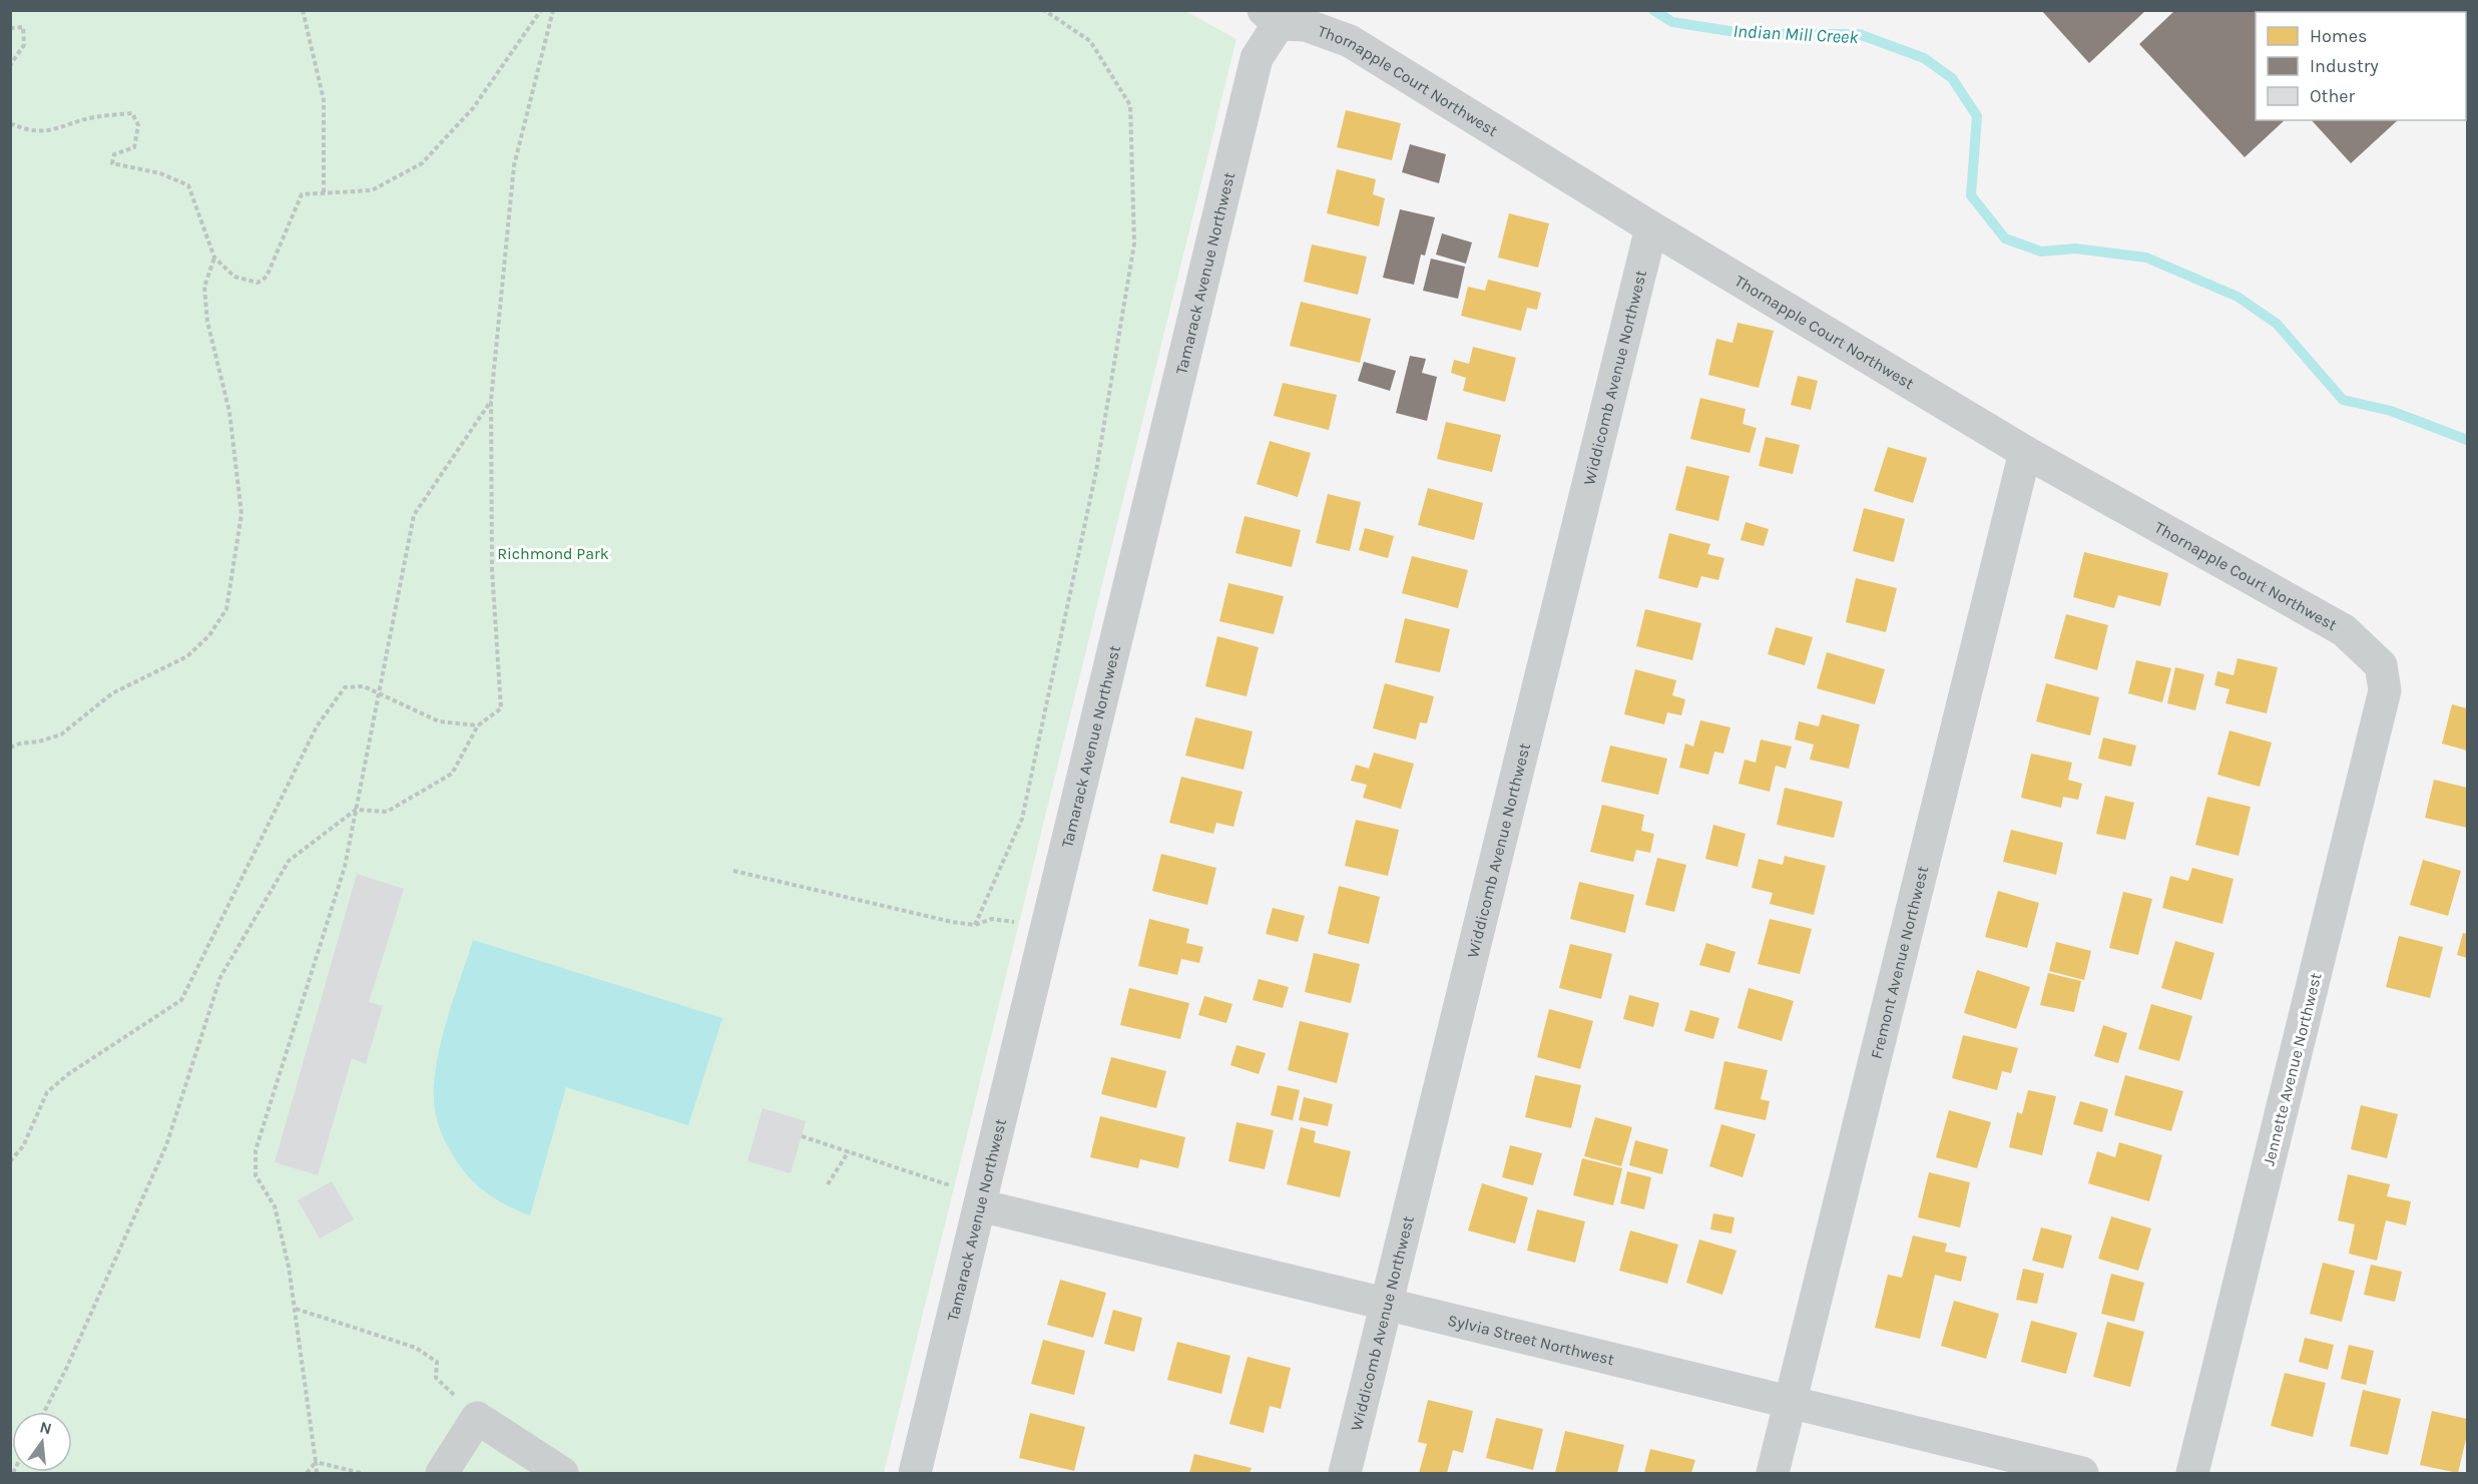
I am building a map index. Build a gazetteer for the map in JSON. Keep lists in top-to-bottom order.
{
  "streets": {
    "street": [
      "Thornapple Court Northwest",
      "Tamarack Avenue Northwest",
      "Widdicomb Avenue Northwest",
      "Fremont Avenue Northwest",
      "Jennette Avenue Northwest",
      "Sylvia Street Northwest"
    ]
  },
  "crossings": [
    ["Thornapple Court Northwest", "Tamarack Avenue Northwest"],
    ["Thornapple Court Northwest", "Widdicomb Avenue Northwest"],
    ["Thornapple Court Northwest", "Fremont Avenue Northwest"],
    ["Thornapple Court Northwest", "Jennette Avenue Northwest"],
    ["Tamarack Avenue Northwest", "Sylvia Street Northwest"],
    ["Widdicomb Avenue Northwest", "Sylvia Street Northwest"],
    ["Fremont Avenue Northwest", "Sylvia Street Northwest"]
  ],
  "water": ["Indian Mill Creek"],
  "parks": ["Richmond Park"],
  "legend": ["Homes", "Industry", "Other"],
  "north": "top"
}
